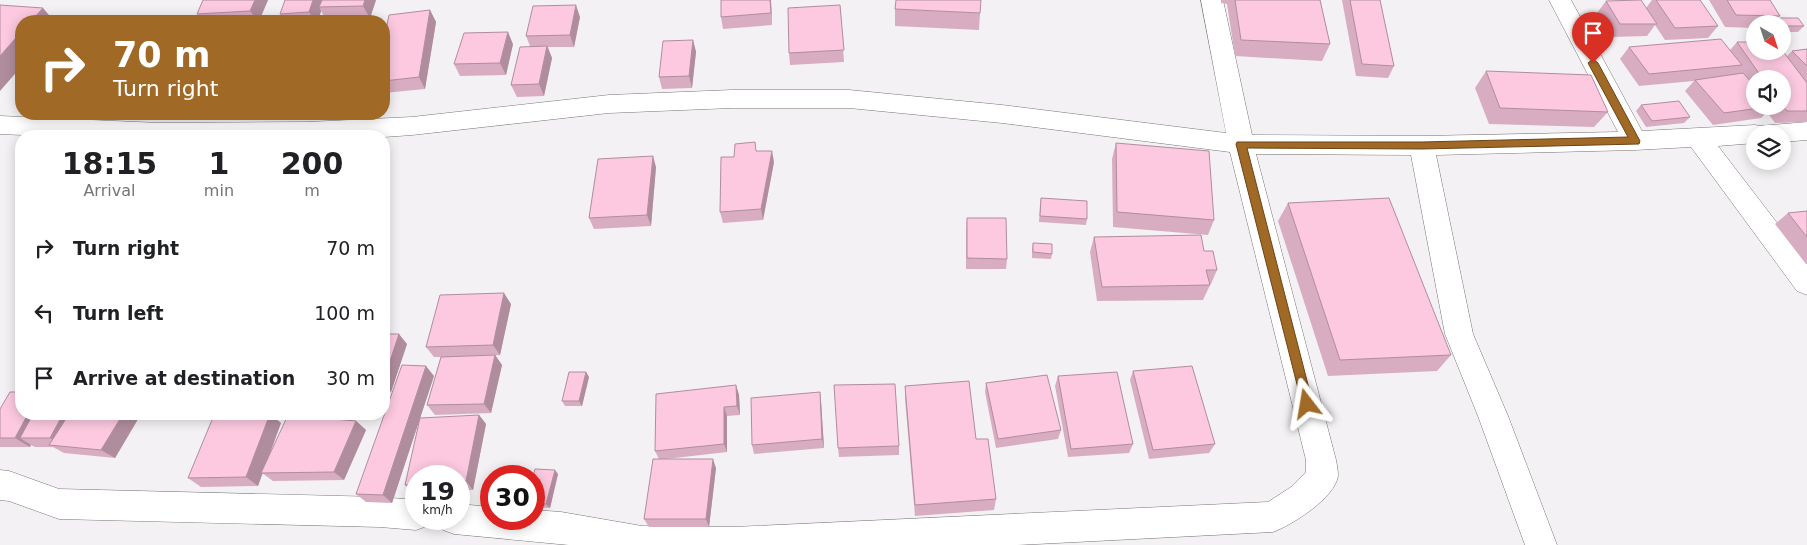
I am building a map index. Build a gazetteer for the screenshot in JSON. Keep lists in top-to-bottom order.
{
  "north": "bottom right",
  "page": {
    "turn": ["70 m", "Turn right"],
    "eta": [
      "18:15",
      "Arrival",
      "1",
      "min",
      "200",
      "m"
    ],
    "list": [
      {
        "name": "Turn right",
        "value": "70 m"
      },
      {
        "name": "Turn left",
        "value": "100 m"
      },
      {
        "name": "Arrive at destination",
        "value": "30 m"
      }
    ],
    "speed": "19 km/h",
    "limit": "30"
  }
}
